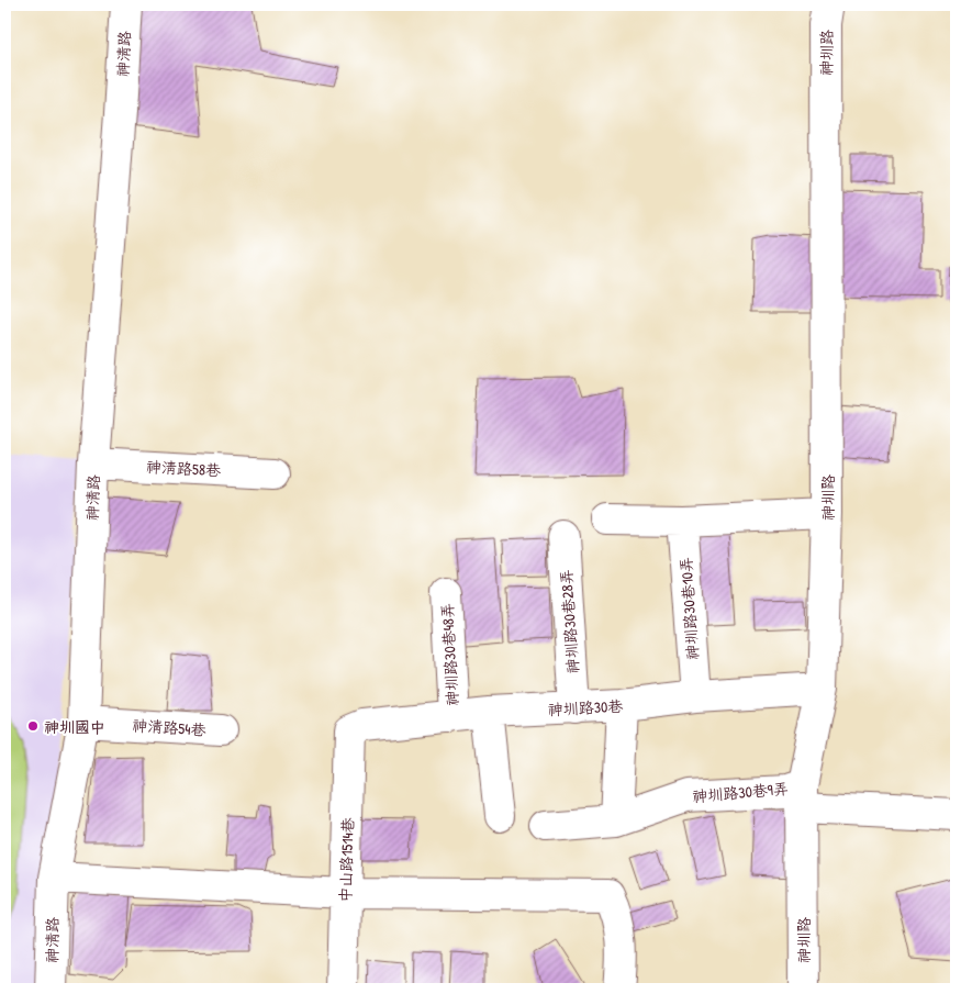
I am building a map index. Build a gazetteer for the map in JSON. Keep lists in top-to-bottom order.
{
  "streets": {
    "street": [
      "神圳路",
      "神清路",
      "神清路58巷",
      "神圳路30巷10弄",
      "神圳路30巷28弄",
      "神圳路30巷48弄",
      "神圳路30巷",
      "神清路54巷",
      "神圳路30巷9弄",
      "中山路1514巷"
    ]
  },
  "crossings": [
    ["神圳路", "神圳路30巷"],
    ["神圳路", "神圳路30巷9弄"],
    ["神清路", "神清路58巷"],
    ["神清路", "神清路54巷"],
    ["神圳路30巷10弄", "神圳路30巷"],
    ["神圳路30巷28弄", "神圳路30巷"],
    ["神圳路30巷48弄", "神圳路30巷"],
    ["神圳路30巷", "中山路1514巷"]
  ],
  "places": ["神圳國中"]
}
